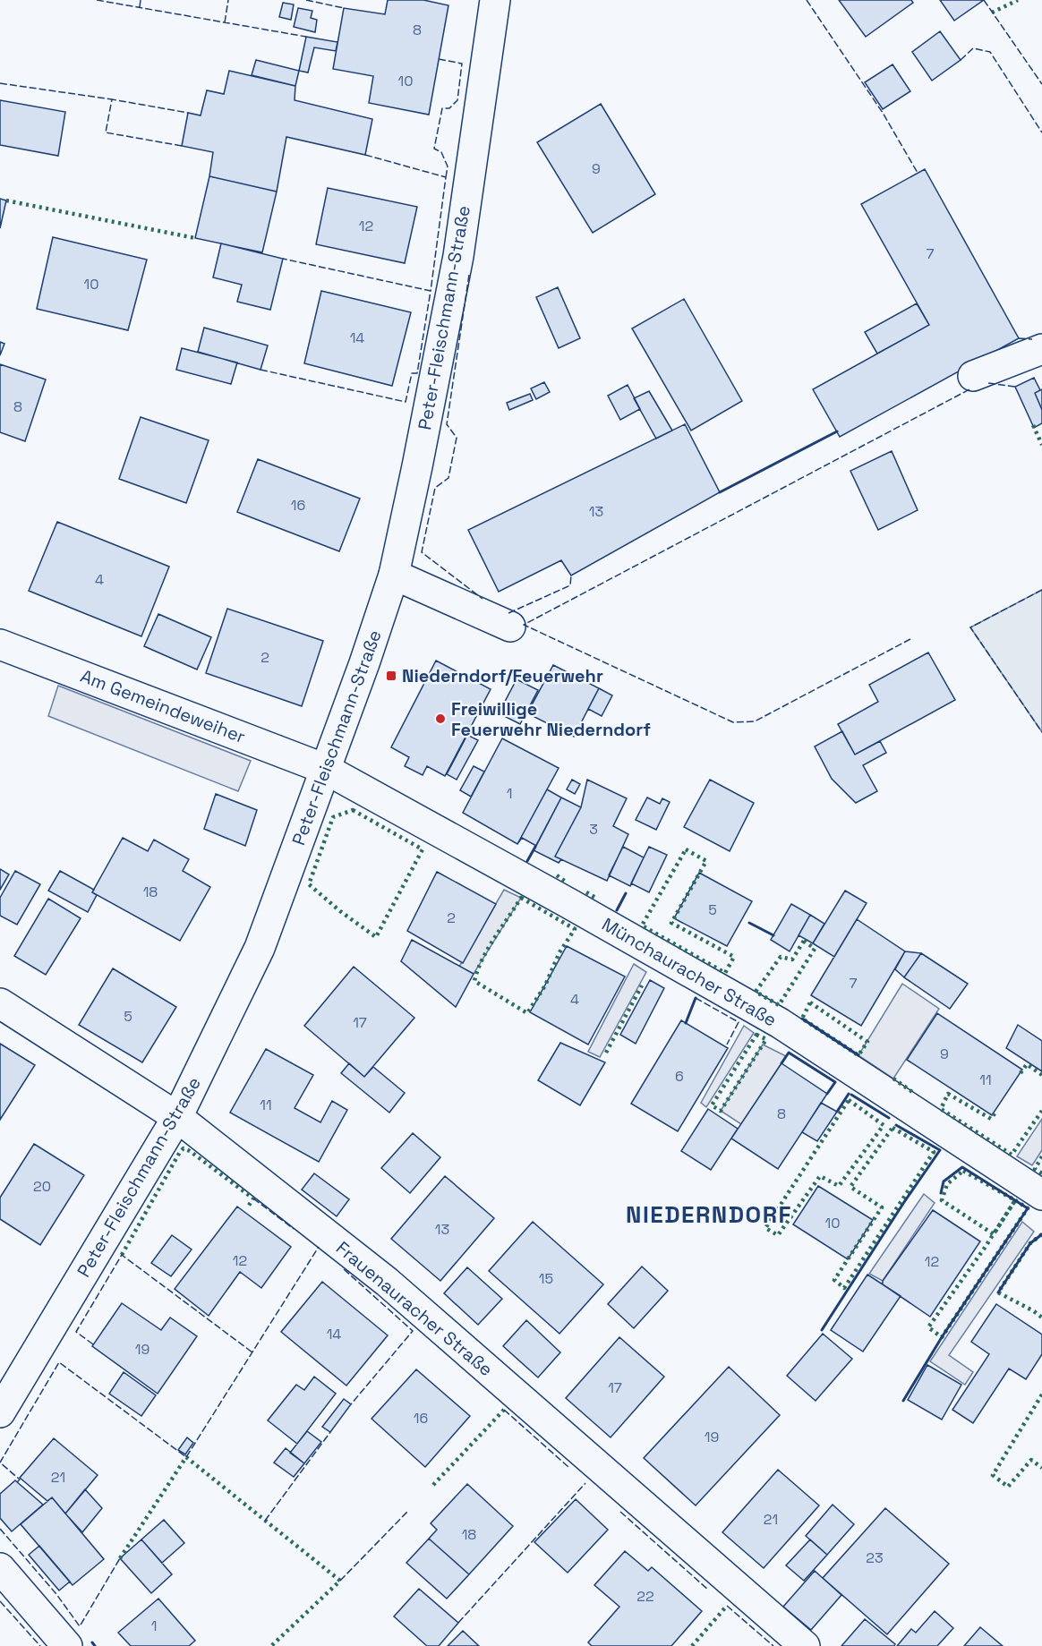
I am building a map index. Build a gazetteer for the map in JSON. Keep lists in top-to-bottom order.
{
  "streets": {
    "street": [
      "Peter-Fleischmann-Straße",
      "Am Gemeindeweiher",
      "Münchauracher Straße",
      "Frauenauracher Straße"
    ]
  },
  "crossings": [
    ["Peter-Fleischmann-Straße", "Am Gemeindeweiher"],
    ["Peter-Fleischmann-Straße", "Münchauracher Straße"],
    ["Peter-Fleischmann-Straße", "Frauenauracher Straße"],
    ["Am Gemeindeweiher", "Münchauracher Straße"]
  ],
  "districts": ["NIEDERNDORF"],
  "places": {
    "transit": ["Niederndorf/Feuerwehr"],
    "other": ["Freiwillige Feuerwehr Niederndorf"]
  },
  "house_numbers": [
    "8",
    "10",
    "9",
    "12",
    "7",
    "10",
    "14",
    "8",
    "16",
    "13",
    "4",
    "2",
    "1",
    "3",
    "18",
    "5",
    "2",
    "7",
    "4",
    "5",
    "17",
    "9",
    "6",
    "11",
    "11",
    "8",
    "20",
    "10",
    "13",
    "12",
    "12",
    "15",
    "14",
    "19",
    "17",
    "16",
    "19",
    "21",
    "21",
    "18",
    "23",
    "22",
    "1"
  ]
}
